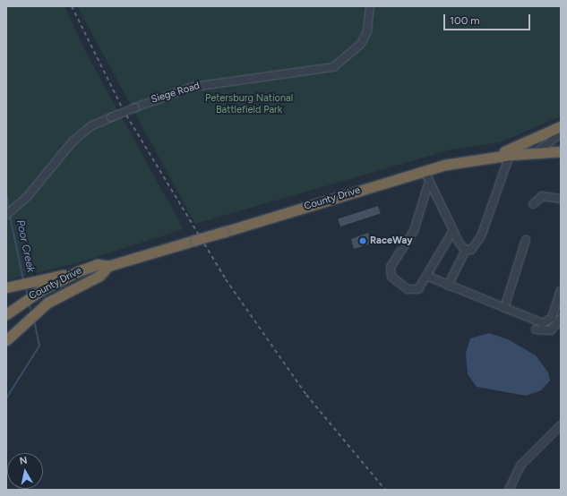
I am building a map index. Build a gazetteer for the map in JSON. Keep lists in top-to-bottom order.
{
  "streets": {
    "highway": ["County Drive"],
    "street": ["Siege Road"]
  },
  "water": ["Poor Creek"],
  "parks": ["Petersburg National Battlefield Park"],
  "places": ["RaceWay"],
  "scale_bar": "100 m",
  "north": "top"
}
